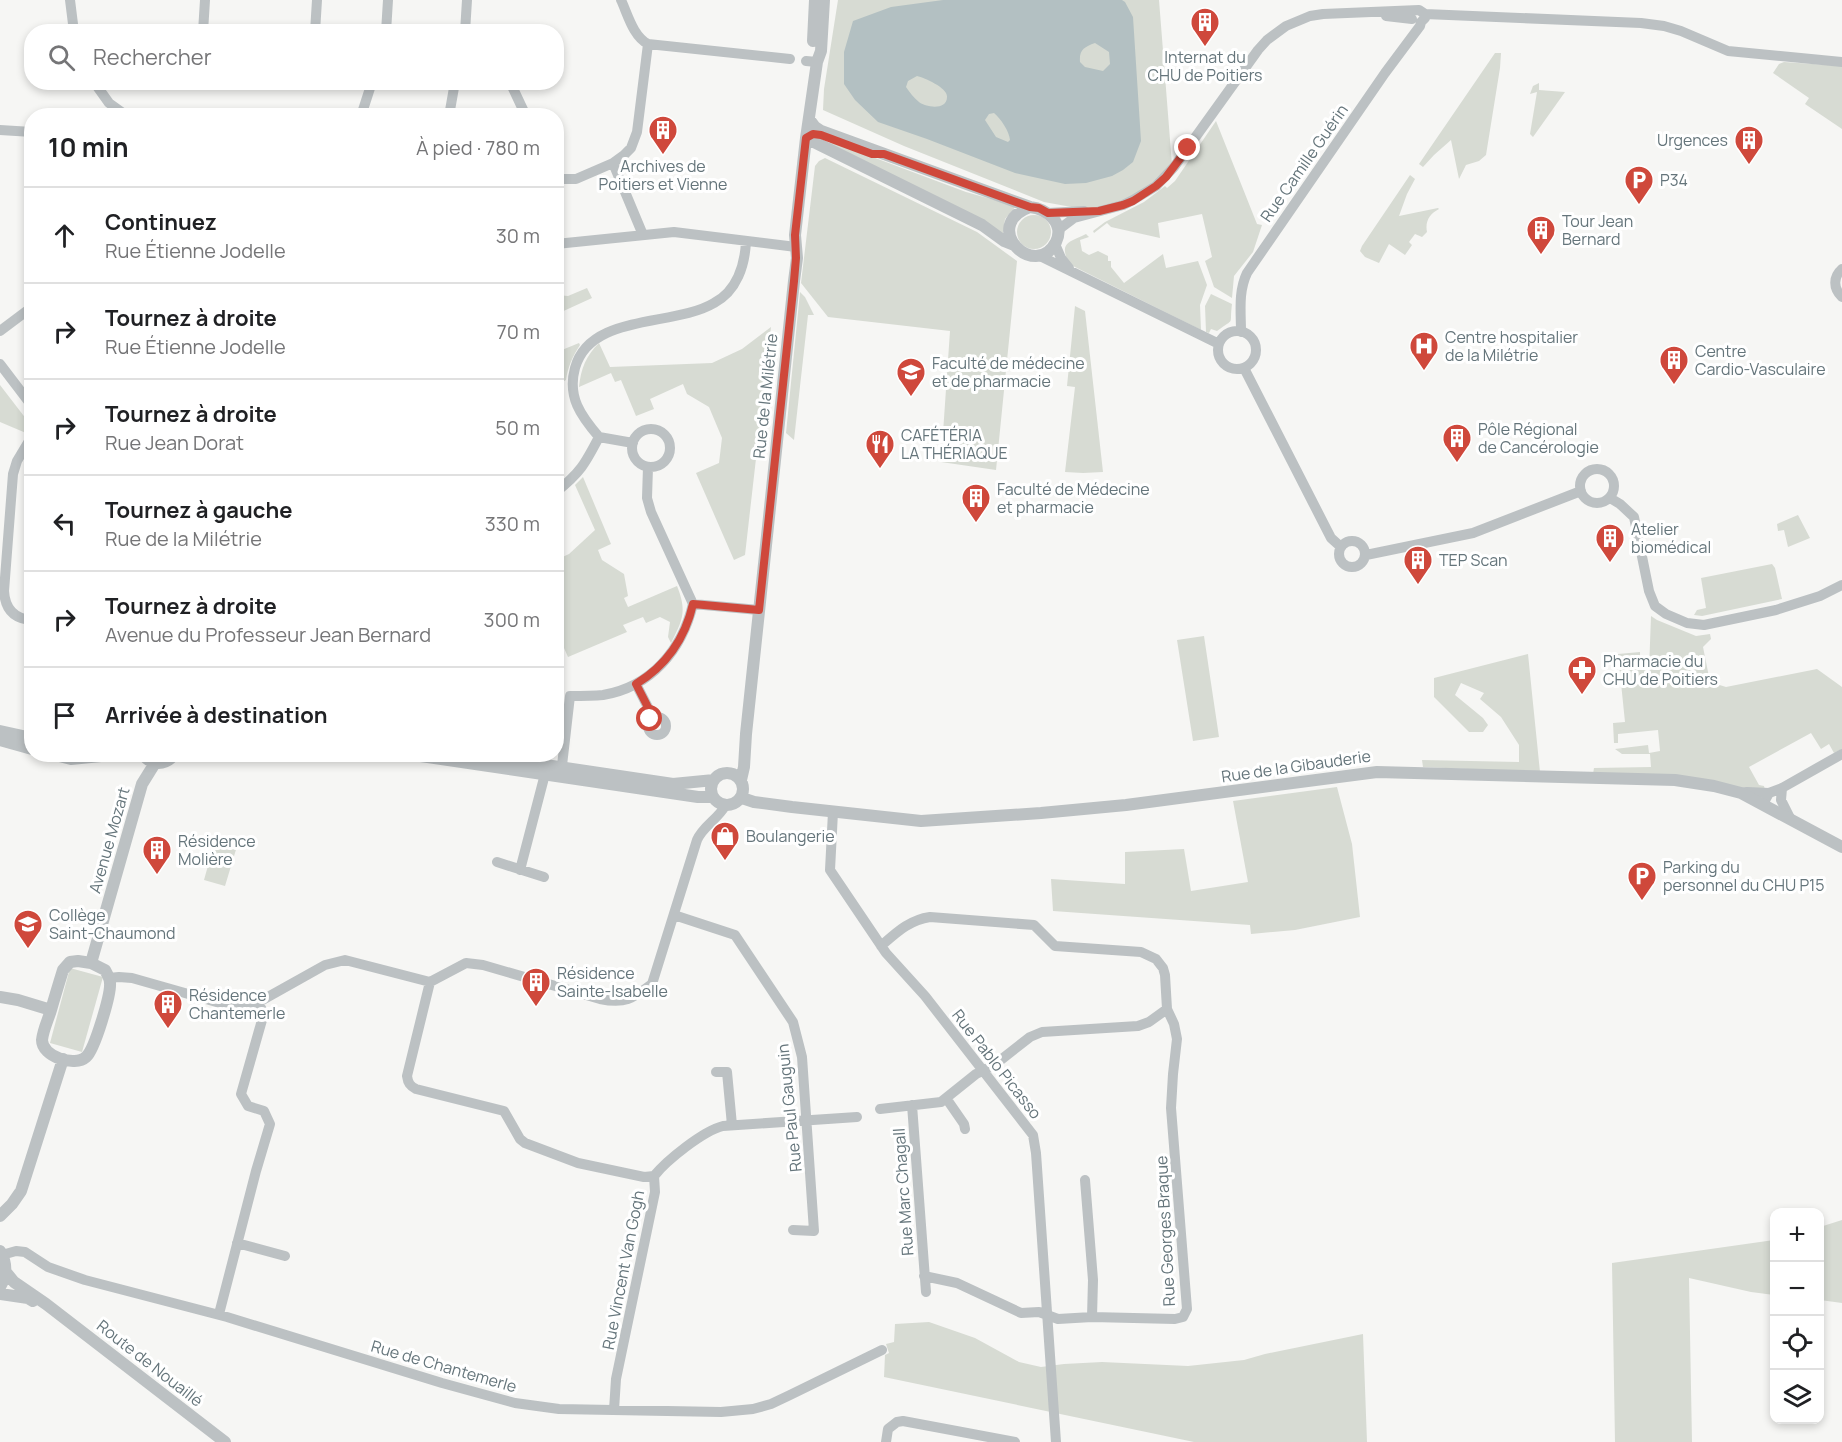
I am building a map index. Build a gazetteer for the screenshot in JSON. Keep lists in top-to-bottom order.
{
  "streets": {
    "street": [
      "Rue Camille Guérin",
      "Rue de la Milétrie",
      "Rue de la Gibauderie",
      "Avenue Mozart",
      "Rue Pablo Picasso",
      "Rue Paul Gauguin",
      "Rue Marc Chagall",
      "Rue Georges Braque",
      "Rue Vincent Van Gogh",
      "Route de Nouaillé",
      "Rue de Chantemerle"
    ]
  },
  "crossings": [
    ["Rue de la Milétrie", "Rue de la Gibauderie"],
    ["Rue de la Gibauderie", "Rue Pablo Picasso"],
    ["Rue Pablo Picasso", "Rue Marc Chagall"],
    ["Rue Pablo Picasso", "Rue Georges Braque"],
    ["Rue Paul Gauguin", "Rue Vincent Van Gogh"],
    ["Rue Marc Chagall", "Rue Georges Braque"],
    ["Rue Vincent Van Gogh", "Rue de Chantemerle"]
  ],
  "places": {
    "building": [
      "Internat du CHU de Poitiers",
      "Archives de Poitiers et Vienne",
      "Urgences",
      "Tour Jean Bernard",
      "Centre Cardio-Vasculaire",
      "Pôle Régional de Cancérologie",
      "Faculté de Médecine et pharmacie",
      "Atelier biomédical",
      "TEP Scan",
      "Résidence Molière",
      "Résidence Sainte-Isabelle",
      "Résidence Chantemerle"
    ],
    "parking": ["P34", "Parking du personnel du CHU P15"],
    "hospital": ["Centre hospitalier de la Milétrie"],
    "school or university": ["Faculté de médecine et de pharmacie", "Collège Saint-Chaumond"],
    "restaurant": ["CAFÉTÉRIA LA THÉRIAQUE"],
    "pharmacy": ["Pharmacie du CHU de Poitiers"],
    "shop": ["Boulangerie"]
  },
  "page": {
    "search": "Rechercher",
    "heading": ["10 min", "À pied · 780 m"],
    "list": [
      ["Continuez", "Rue Étienne Jodelle", "30 m"],
      ["Tournez à droite", "Rue Étienne Jodelle", "70 m"],
      ["Tournez à droite", "Rue Jean Dorat", "50 m"],
      ["Tournez à gauche", "Rue de la Milétrie", "330 m"],
      ["Tournez à droite", "Avenue du Professeur Jean Bernard", "300 m"],
      "Arrivée à destination"
    ],
    "map_buttons": ["+", "−"]
  }
}
